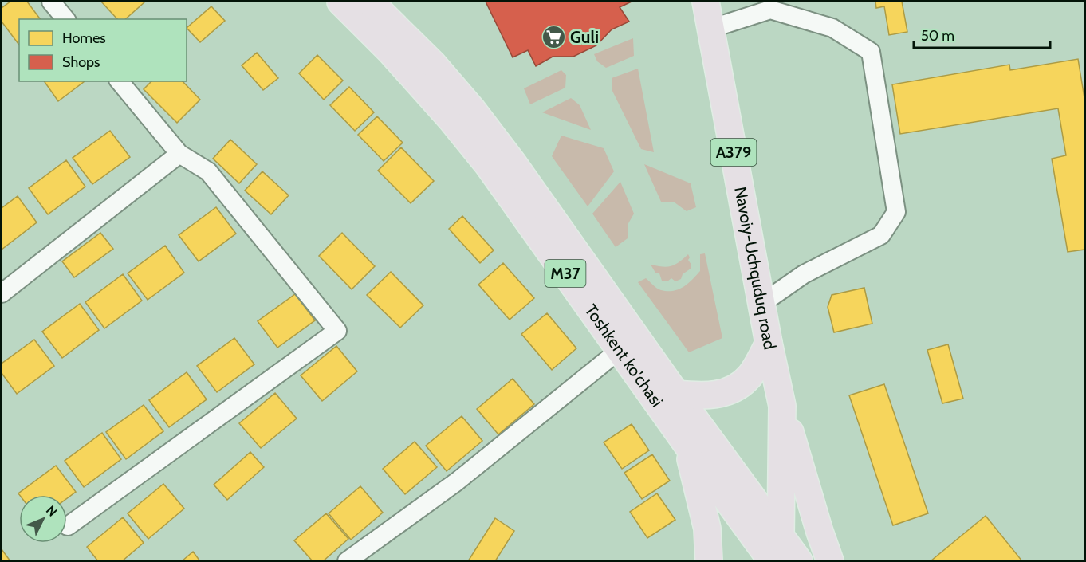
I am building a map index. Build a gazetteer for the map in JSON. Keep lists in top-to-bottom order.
{
  "streets": {
    "highway": [
      "A379",
      "Navoiy-Uchquduq road",
      "M37",
      "Toshkent ko'chasi"
    ]
  },
  "crossings": [
    ["Navoiy-Uchquduq road", "M37"],
    ["Navoiy-Uchquduq road", "Toshkent ko'chasi"],
    ["M37", "Toshkent ko'chasi"]
  ],
  "places": {
    "supermarket": ["Guli"]
  },
  "legend": ["Homes", "Shops"],
  "scale_bar": "50 m",
  "north": "top right"
}
